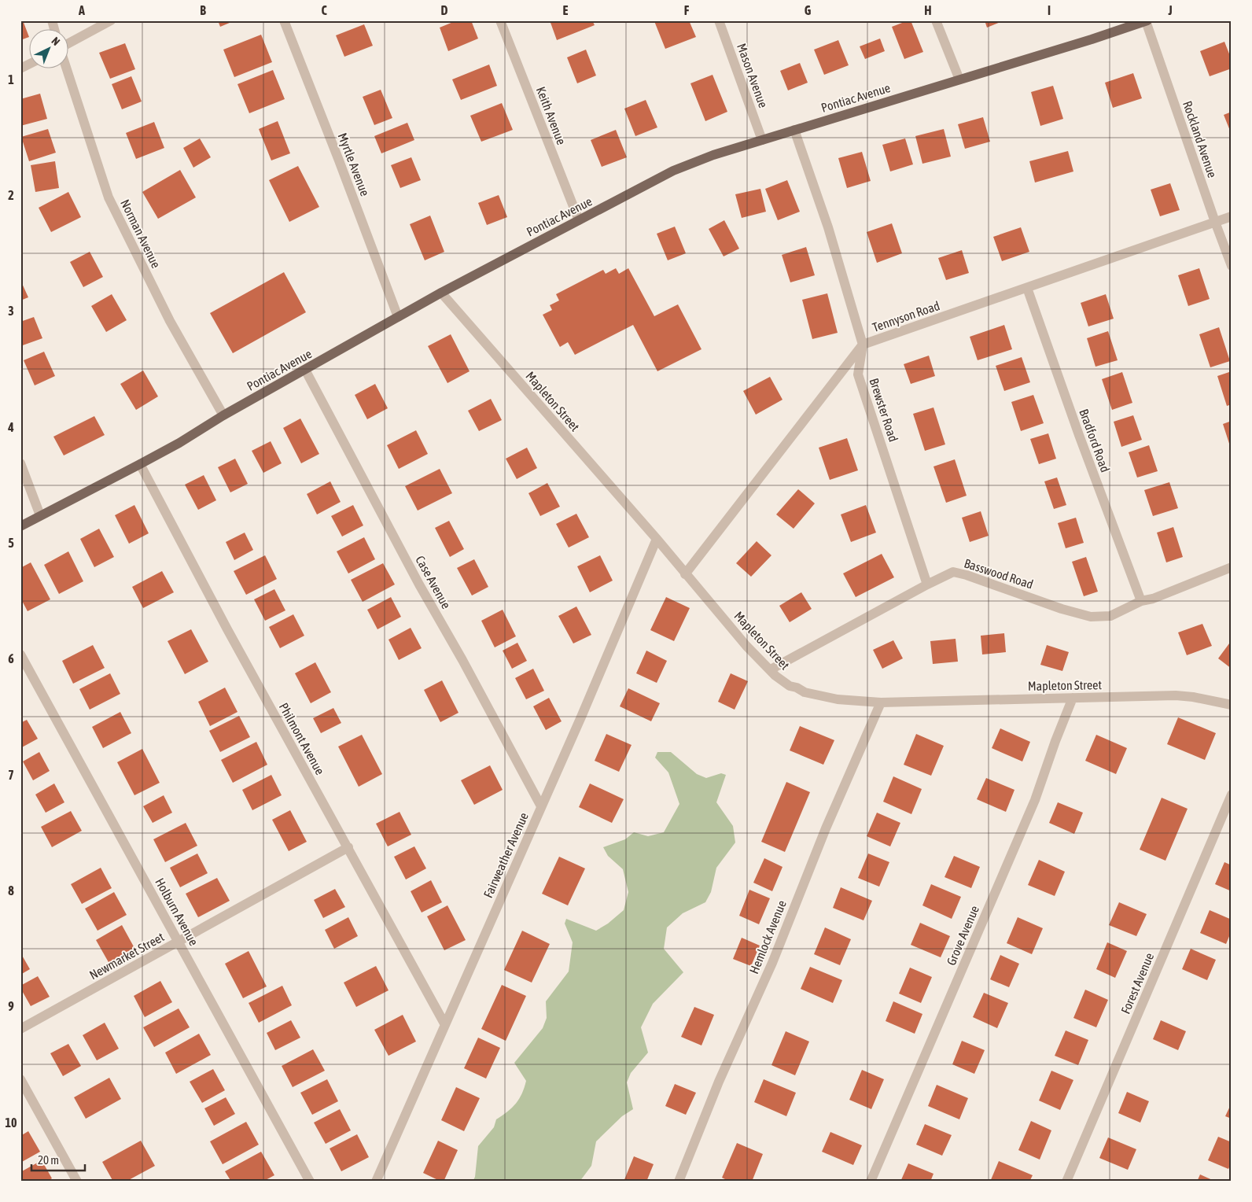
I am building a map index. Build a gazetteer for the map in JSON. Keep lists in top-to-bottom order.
{
  "streets": {
    "main road": ["Pontiac Avenue"],
    "street": [
      "Mason Avenue",
      "Keith Avenue",
      "Rockland Avenue",
      "Myrtle Avenue",
      "Norman Avenue",
      "Tennyson Road",
      "Mapleton Street",
      "Brewster Road",
      "Bradford Road",
      "Basswood Road",
      "Case Avenue",
      "Philmont Avenue",
      "Fairweather Avenue",
      "Holburn Avenue",
      "Grove Avenue",
      "Hemlock Avenue",
      "Newmarket Street",
      "Forest Avenue"
    ]
  },
  "crossings": [
    ["Mason Avenue", "Pontiac Avenue"],
    ["Pontiac Avenue", "Keith Avenue"],
    ["Pontiac Avenue", "Rockland Avenue"],
    ["Pontiac Avenue", "Myrtle Avenue"],
    ["Pontiac Avenue", "Norman Avenue"],
    ["Pontiac Avenue", "Mapleton Street"],
    ["Pontiac Avenue", "Brewster Road"],
    ["Pontiac Avenue", "Case Avenue"],
    ["Pontiac Avenue", "Philmont Avenue"],
    ["Rockland Avenue", "Tennyson Road"],
    ["Tennyson Road", "Mapleton Street"],
    ["Tennyson Road", "Brewster Road"],
    ["Tennyson Road", "Bradford Road"],
    ["Mapleton Street", "Basswood Road"],
    ["Mapleton Street", "Fairweather Avenue"],
    ["Mapleton Street", "Grove Avenue"],
    ["Mapleton Street", "Hemlock Avenue"],
    ["Brewster Road", "Basswood Road"],
    ["Bradford Road", "Basswood Road"],
    ["Case Avenue", "Fairweather Avenue"],
    ["Philmont Avenue", "Fairweather Avenue"],
    ["Philmont Avenue", "Newmarket Street"],
    ["Holburn Avenue", "Newmarket Street"]
  ],
  "scale_bar": "20 m",
  "north": "top right",
  "grid": {
    "columns": [
      "A",
      "B",
      "C",
      "D",
      "E",
      "F",
      "G",
      "H",
      "I",
      "J"
    ],
    "rows": [
      "1",
      "2",
      "3",
      "4",
      "5",
      "6",
      "7",
      "8",
      "9",
      "10"
    ]
  }
}
